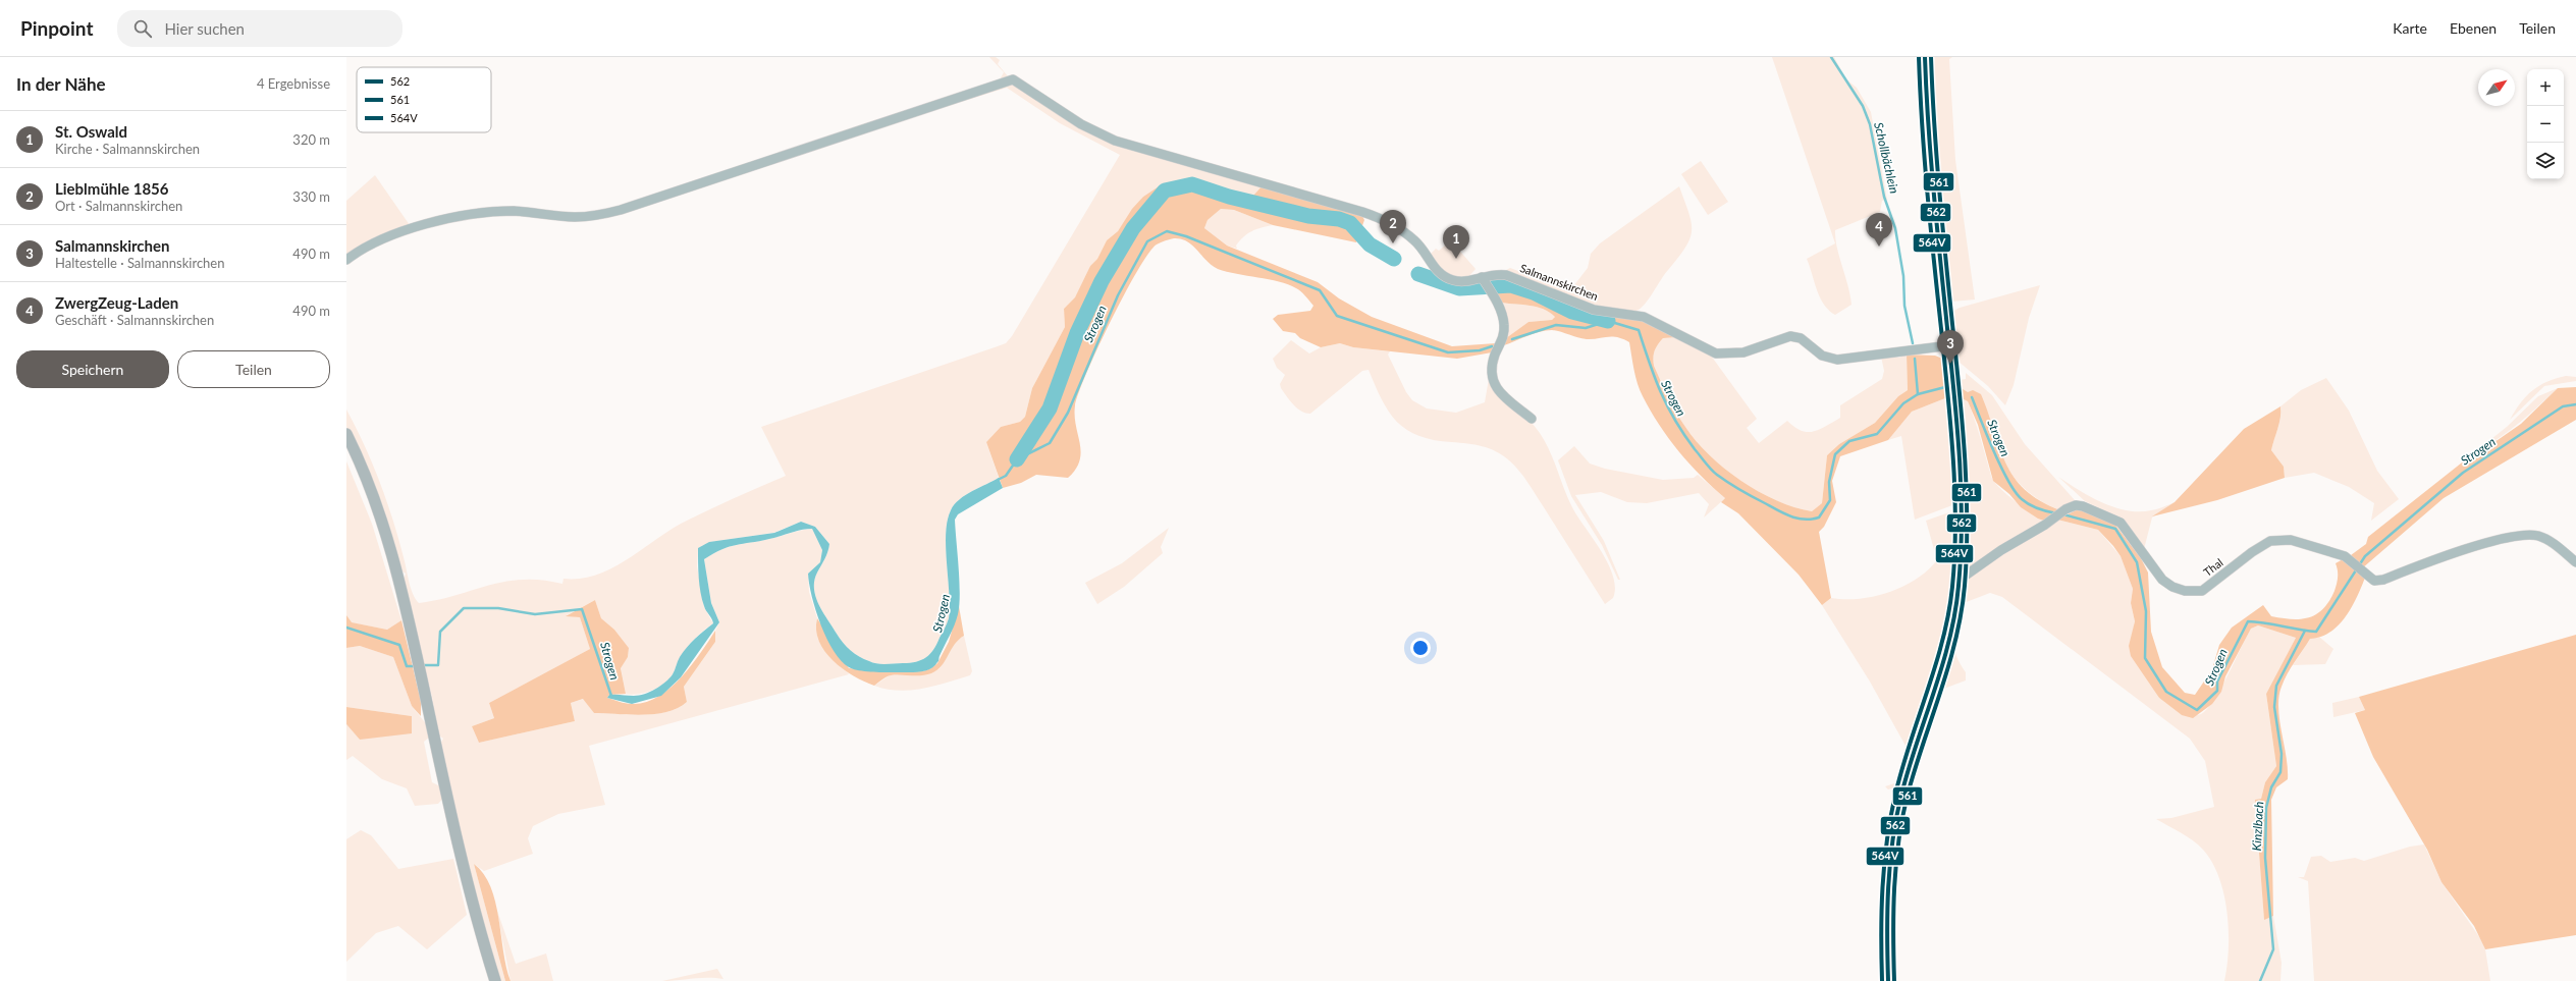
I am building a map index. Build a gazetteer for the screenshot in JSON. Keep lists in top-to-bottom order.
{
  "streets": {
    "street": ["Salmannskirchen", "Thal"]
  },
  "water": ["Schollbächlein", "Strogen", "Kinzlbach"],
  "lines": ["transit line 562", "transit line 561", "transit line 564V"],
  "legend": ["562", "561", "564V"],
  "north": "top right",
  "page": {
    "header": "Pinpoint",
    "search": "Hier suchen",
    "nav": ["Karte", "Ebenen", "Teilen"],
    "heading": ["In der Nähe", "4 Ergebnisse"],
    "map_buttons": ["+", "−"],
    "list": [
      {
        "mark": "1",
        "name": "St. Oswald",
        "note": "Kirche · Salmannskirchen",
        "value": "320 m"
      },
      {
        "mark": "2",
        "name": "Lieblmühle 1856",
        "note": "Ort · Salmannskirchen",
        "value": "330 m"
      },
      {
        "mark": "3",
        "name": "Salmannskirchen",
        "note": "Haltestelle · Salmannskirchen",
        "value": "490 m"
      },
      {
        "mark": "4",
        "name": "ZwergZeug-Laden",
        "note": "Geschäft · Salmannskirchen",
        "value": "490 m"
      }
    ],
    "pins": [
      "2",
      "4",
      "1",
      "3"
    ],
    "buttons": ["Speichern", "Teilen"]
  }
}
